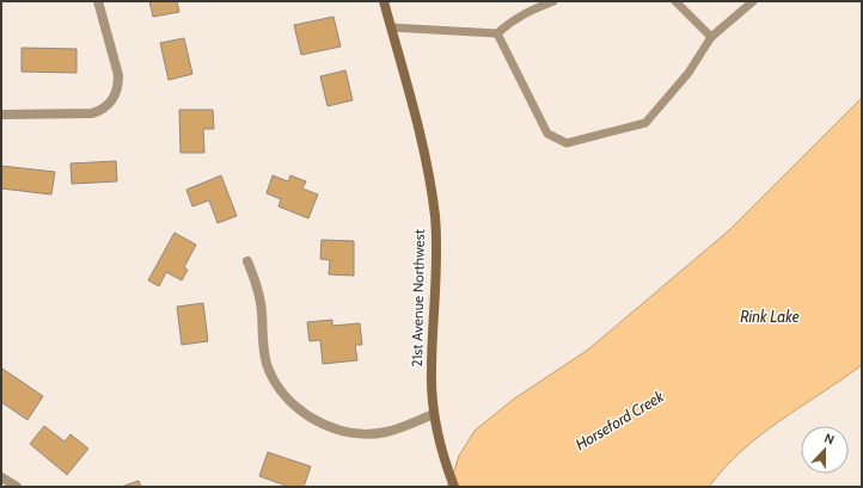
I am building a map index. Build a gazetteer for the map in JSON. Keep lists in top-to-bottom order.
{
  "streets": {
    "street": ["21st Avenue Northwest"]
  },
  "water": ["Rink Lake", "Horseford Creek"],
  "north": "top"
}
